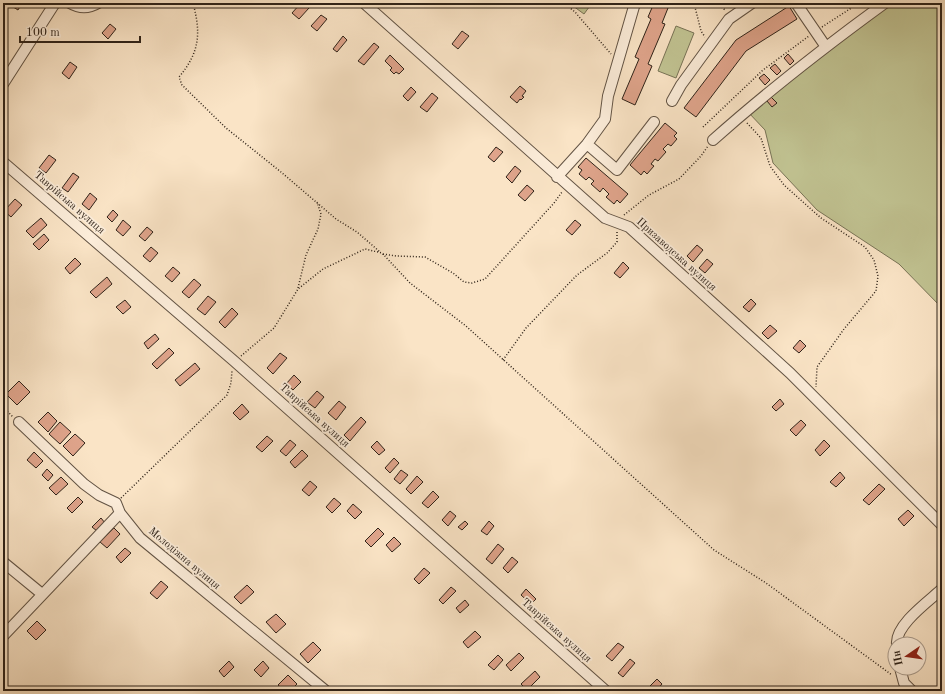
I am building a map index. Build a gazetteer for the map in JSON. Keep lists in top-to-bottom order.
{
  "streets": {
    "street": ["Таврійська вулиця", "Призаводська вулиця", "Молодіжна вулиця"]
  },
  "scale_bar": "100 m",
  "north": "left"
}
